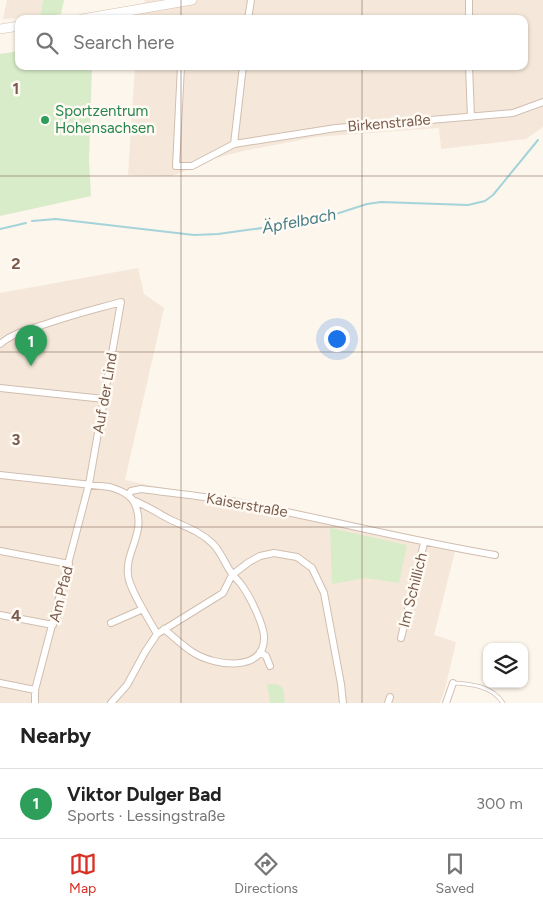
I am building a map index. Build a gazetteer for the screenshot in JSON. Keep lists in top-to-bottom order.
{
  "streets": {
    "street": [
      "Birkenstraße",
      "Auf der Lind",
      "Kaiserstraße",
      "Im Schillich",
      "Am Pfad"
    ]
  },
  "crossings": [
    ["Auf der Lind", "Am Pfad"],
    ["Kaiserstraße", "Im Schillich"]
  ],
  "water": ["Äpfelbach"],
  "places": ["Sportzentrum Hohensachsen"],
  "page": {
    "search": "Search here",
    "pins": "1",
    "heading": "Nearby",
    "list": [
      {
        "mark": "1",
        "name": "Viktor Dulger Bad",
        "note": "Sports · Lessingstraße",
        "value": "300 m"
      }
    ],
    "nav": ["Map", "Directions", "Saved"]
  },
  "grid": {
    "rows": [
      "1",
      "2",
      "3",
      "4"
    ]
  }
}
